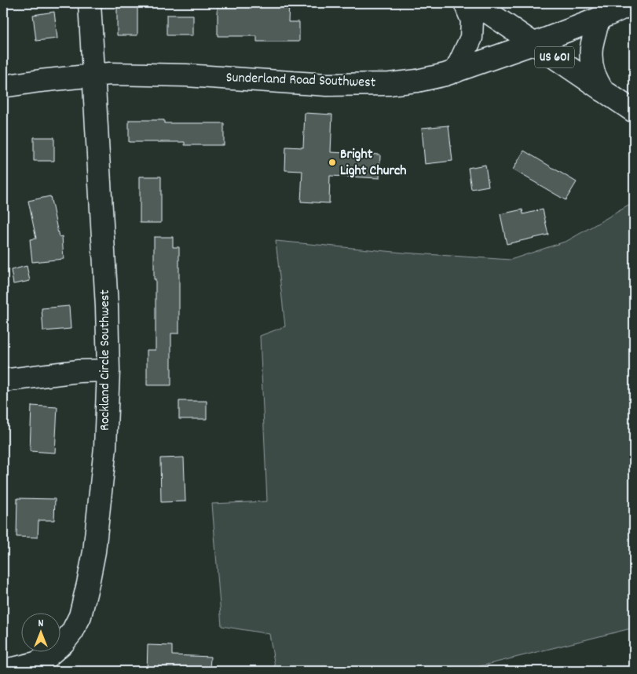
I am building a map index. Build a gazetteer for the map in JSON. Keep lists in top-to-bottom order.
{
  "streets": {
    "main road": ["US 601", "Sunderland Road Southwest", "Rockland Circle Southwest"]
  },
  "crossings": [
    ["US 601", "Sunderland Road Southwest"],
    ["Sunderland Road Southwest", "Rockland Circle Southwest"]
  ],
  "places": ["Bright Light Church"],
  "north": "top"
}
